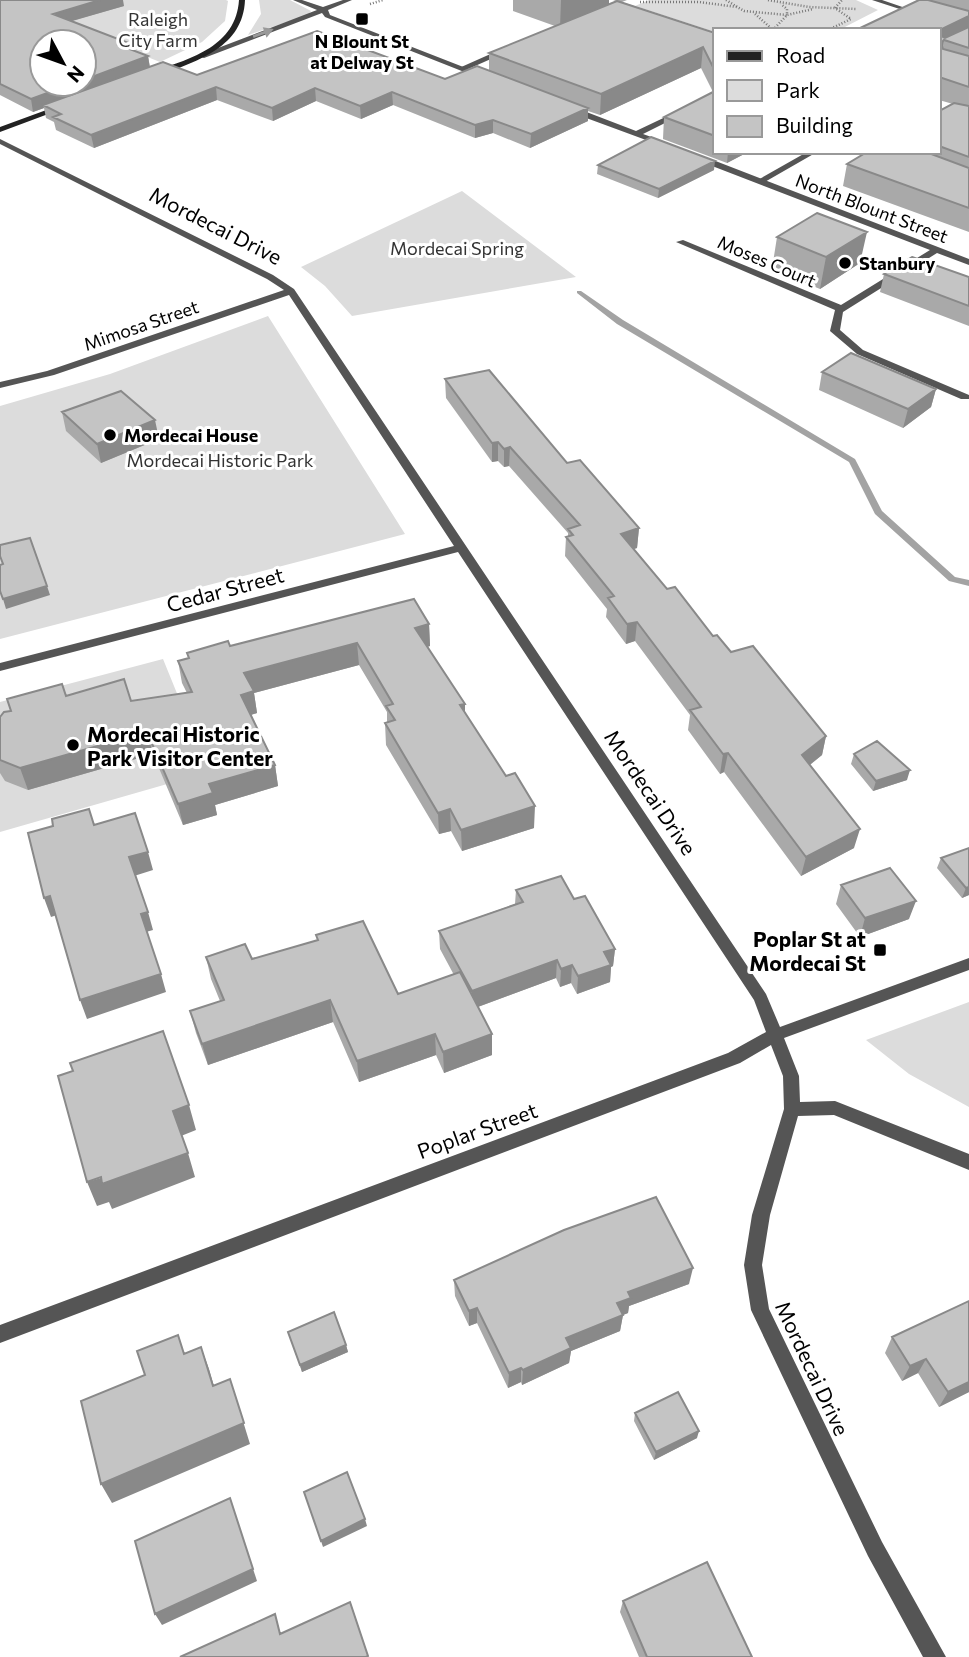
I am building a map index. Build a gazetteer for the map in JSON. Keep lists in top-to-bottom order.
{
  "streets": {
    "street": [
      "North Blount Street",
      "Mordecai Drive",
      "Moses Court",
      "Mimosa Street",
      "Cedar Street",
      "Poplar Street"
    ]
  },
  "crossings": [
    ["Mordecai Drive", "Mimosa Street"],
    ["Mordecai Drive", "Cedar Street"],
    ["Mordecai Drive", "Poplar Street"]
  ],
  "parks": ["Raleigh City Farm", "Mordecai Spring", "Mordecai Historic Park"],
  "places": {
    "transit": ["N Blount St at Delway St", "Poplar St at Mordecai St"],
    "other": ["Stanbury", "Mordecai House", "Mordecai Historic Park Visitor Center"]
  },
  "legend": ["Road", "Park", "Building"],
  "north": "bottom right"
}
